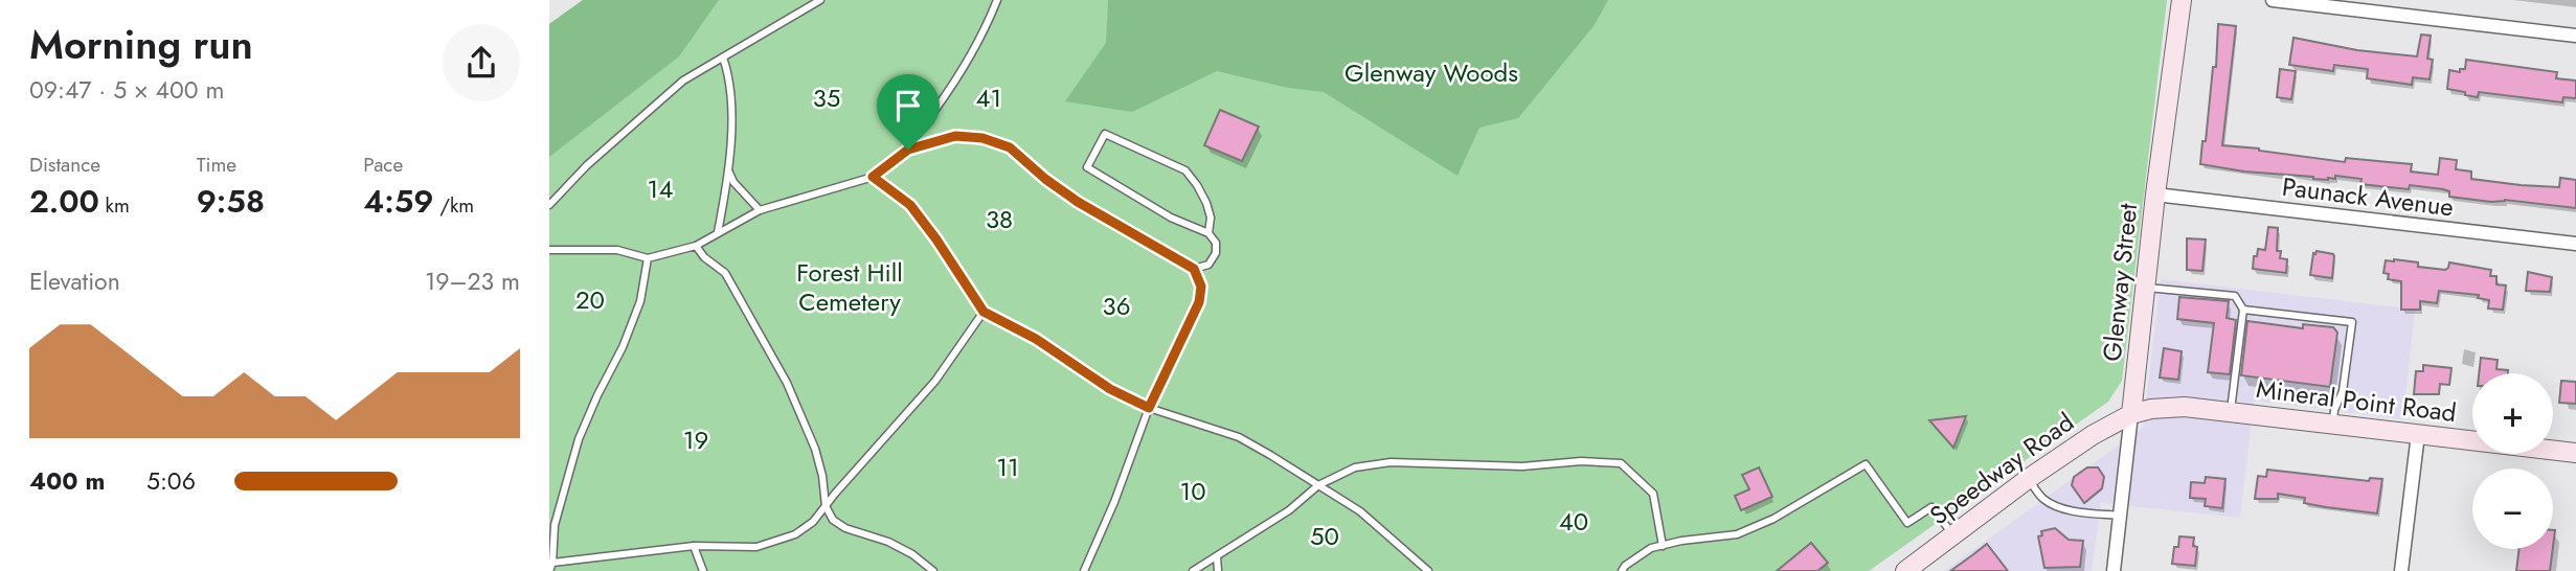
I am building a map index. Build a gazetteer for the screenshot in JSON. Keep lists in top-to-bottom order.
{
  "streets": {
    "main road": ["Glenway Street", "Mineral Point Road", "Speedway Road"],
    "street": ["Paunack Avenue"]
  },
  "crossings": [
    ["Paunack Avenue", "Glenway Street"],
    ["Glenway Street", "Mineral Point Road"],
    ["Glenway Street", "Speedway Road"],
    ["Mineral Point Road", "Speedway Road"]
  ],
  "parks": [
    "Glenway Woods",
    "35",
    "41",
    "14",
    "38",
    "Forest Hill Cemetery",
    "20",
    "36",
    "19",
    "11",
    "10",
    "40",
    "50"
  ],
  "page": {
    "heading": ["Morning run", "09:47 · 5 × 400 m"],
    "stats": [
      ["Distance", "2.00 km"],
      ["Time", "9:58"],
      ["Pace", "4:59 /km"]
    ],
    "chart": ["Elevation", "19–23 m"],
    "map_buttons": ["+", "−"],
    "list": [
      {
        "name": "400 m",
        "note": "5:06"
      }
    ]
  }
}
